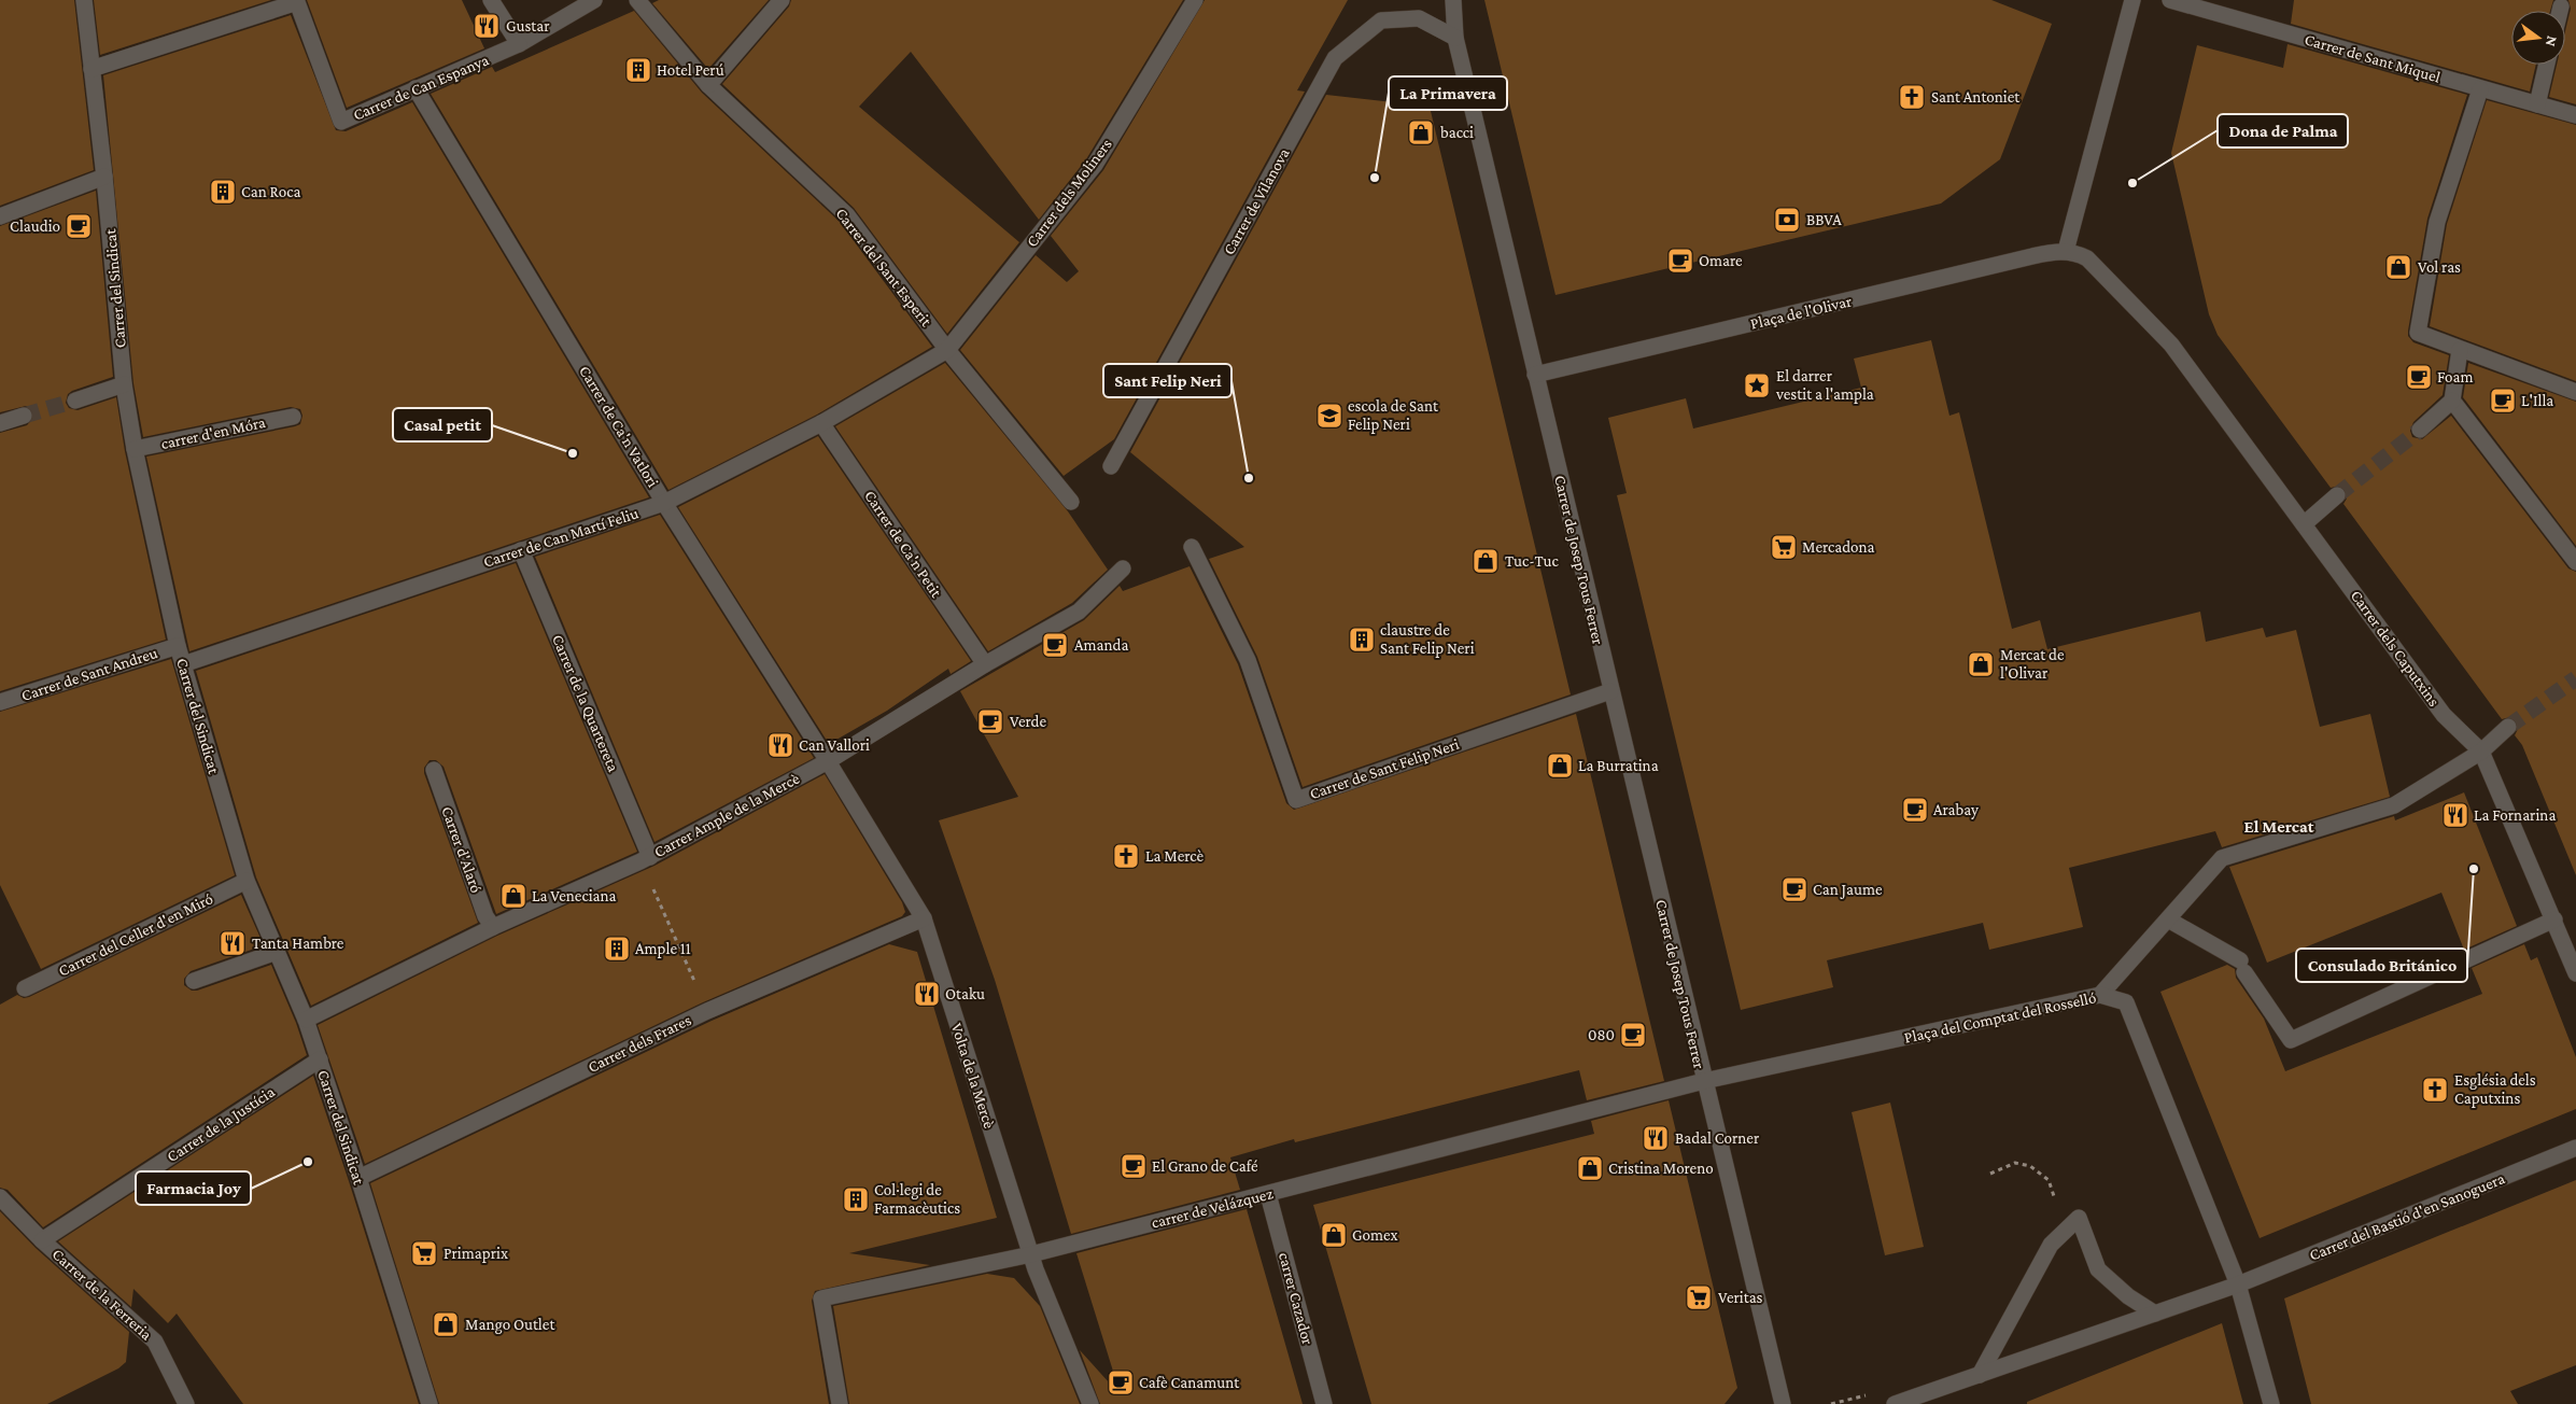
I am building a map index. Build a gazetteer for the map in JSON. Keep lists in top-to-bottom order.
{
  "streets": {
    "street": [
      "Carrer de Sant Miquel",
      "Carrer de Can Espanya",
      "Carrer dels Moliners",
      "Carrer de Vilanova",
      "Carrer del Sant Esperit",
      "Carrer del Sindicat",
      "Plaça de l'Olivar",
      "Carrer de Ca'n Vatlori",
      "carrer d'en Móra",
      "Carrer de Can Martí Feliu",
      "Carrer de Ca'n Petit",
      "Carrer de Josep Tous Ferrer",
      "Carrer dels Caputxins",
      "Carrer de Sant Andreu",
      "Carrer de la Quartereta",
      "Carrer de Sant Felip Neri",
      "Carrer Ample de la Mercè",
      "Carrer d'Alaró",
      "Carrer del Celler d'en Miró",
      "Plaça del Comptat del Rosselló",
      "Carrer dels Frares",
      "Volta de la Mercè",
      "Carrer de la Justícia",
      "carrer de Velázquez",
      "Carrer del Bastió d'en Sanoguera",
      "Carrer de la Ferreria",
      "carrer Cazador"
    ]
  },
  "crossings": [
    ["Carrer de Can Espanya", "Carrer del Sindicat"],
    ["Carrer de Can Espanya", "Carrer de Ca'n Vatlori"],
    ["Carrer dels Moliners", "Carrer del Sant Esperit"],
    ["Carrer dels Moliners", "Carrer de Can Martí Feliu"],
    ["Carrer de Vilanova", "Carrer de Josep Tous Ferrer"],
    ["Carrer del Sant Esperit", "Carrer de Can Martí Feliu"],
    ["Carrer del Sindicat", "carrer d'en Móra"],
    ["Carrer del Sindicat", "Carrer de Can Martí Feliu"],
    ["Carrer del Sindicat", "Carrer de Sant Andreu"],
    ["Carrer del Sindicat", "Carrer Ample de la Mercè"],
    ["Carrer del Sindicat", "Carrer del Celler d'en Miró"],
    ["Carrer del Sindicat", "Carrer dels Frares"],
    ["Carrer del Sindicat", "Carrer de la Justícia"],
    ["Plaça de l'Olivar", "Carrer de Josep Tous Ferrer"],
    ["Plaça de l'Olivar", "Carrer dels Caputxins"],
    ["Carrer de Ca'n Vatlori", "Carrer de Can Martí Feliu"],
    ["Carrer de Ca'n Vatlori", "Carrer Ample de la Mercè"],
    ["Carrer de Ca'n Vatlori", "Volta de la Mercè"],
    ["Carrer de Can Martí Feliu", "Carrer de Ca'n Petit"],
    ["Carrer de Can Martí Feliu", "Carrer de la Quartereta"],
    ["Carrer de Ca'n Petit", "Carrer Ample de la Mercè"],
    ["Carrer de Josep Tous Ferrer", "Carrer de Sant Felip Neri"],
    ["Carrer de Josep Tous Ferrer", "Plaça del Comptat del Rosselló"],
    ["Carrer de Josep Tous Ferrer", "carrer de Velázquez"],
    ["Carrer de la Quartereta", "Carrer Ample de la Mercè"],
    ["Carrer Ample de la Mercè", "Carrer d'Alaró"],
    ["Carrer Ample de la Mercè", "Volta de la Mercè"],
    ["Plaça del Comptat del Rosselló", "carrer de Velázquez"],
    ["Plaça del Comptat del Rosselló", "Carrer del Bastió d'en Sanoguera"],
    ["Carrer dels Frares", "Volta de la Mercè"],
    ["Volta de la Mercè", "carrer de Velázquez"],
    ["Carrer de la Justícia", "Carrer de la Ferreria"],
    ["carrer de Velázquez", "carrer Cazador"]
  ],
  "districts": ["El Mercat"],
  "places": {
    "restaurant": [
      "Gustar",
      "Can Vallori",
      "La Fornarina",
      "Tanta Hambre",
      "Otaku",
      "Badal Corner"
    ],
    "building": [
      "Hotel Perú",
      "Can Roca",
      "claustre de Sant Felip Neri",
      "Ample 11",
      "Col·legi de Farmacèutics"
    ],
    "church": ["Sant Antoniet", "La Mercè", "Església dels Caputxins"],
    "shop": [
      "bacci",
      "Vol ras",
      "Tuc-Tuc",
      "Mercat de l'Olivar",
      "La Burratina",
      "La Veneciana",
      "Cristina Moreno",
      "Gomex",
      "Mango Outlet"
    ],
    "other": [
      "La Primavera",
      "Dona de Palma",
      "Casal petit",
      "Sant Felip Neri",
      "Consulado Británico",
      "Farmacia Joy"
    ],
    "bank": ["BBVA"],
    "cafe": [
      "Claudio",
      "Omare",
      "Foam",
      "L'Illa",
      "Amanda",
      "Verde",
      "Arabay",
      "Can Jaume",
      "080",
      "El Grano de Café",
      "Cafè Canamunt"
    ],
    "place": ["El darrer vestit a l'ampla"],
    "school or university": ["escola de Sant Felip Neri"],
    "supermarket": ["Mercadona", "Primaprix", "Veritas"]
  },
  "north": "right"
}
